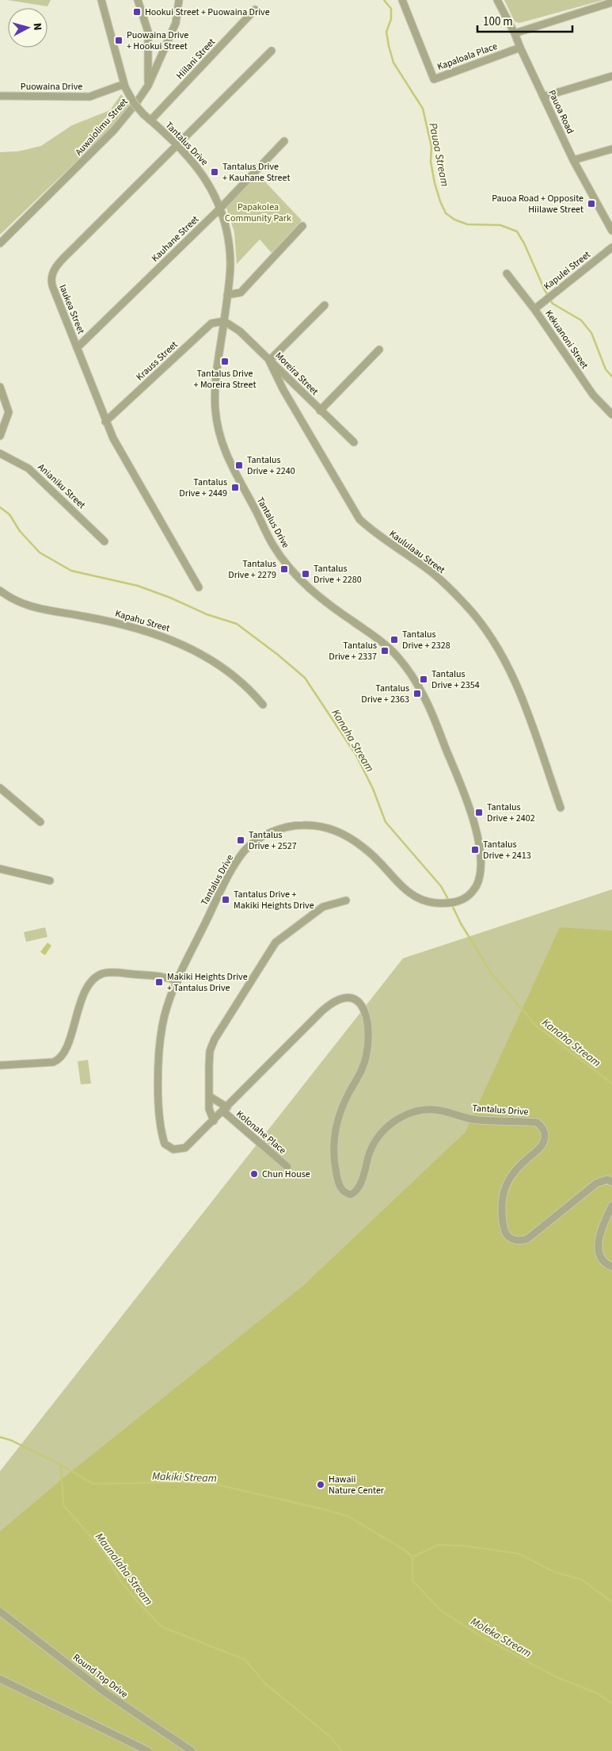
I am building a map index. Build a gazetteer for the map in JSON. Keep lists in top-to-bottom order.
{
  "streets": {
    "street": [
      "Kapaloala Place",
      "Hiilani Street",
      "Puowaina Drive",
      "Pauoa Road",
      "Auwaiolimu Street",
      "Tantalus Drive",
      "Kauhane Street",
      "Kapulei Street",
      "Iaukea Street",
      "Kekuanoni Street",
      "Krauss Street",
      "Moreira Street",
      "Anianiku Street",
      "Kaululaau Street",
      "Kapahu Street",
      "Kolonahe Place",
      "Round Top Drive"
    ]
  },
  "crossings": [
    ["Kapaloala Place", "Pauoa Road"],
    ["Hiilani Street", "Tantalus Drive"],
    ["Puowaina Drive", "Tantalus Drive"],
    ["Tantalus Drive", "Kauhane Street"],
    ["Tantalus Drive", "Iaukea Street"],
    ["Tantalus Drive", "Krauss Street"],
    ["Tantalus Drive", "Moreira Street"],
    ["Tantalus Drive", "Kolonahe Place"],
    ["Kauhane Street", "Iaukea Street"],
    ["Kapulei Street", "Kekuanoni Street"],
    ["Iaukea Street", "Krauss Street"],
    ["Krauss Street", "Moreira Street"],
    ["Moreira Street", "Kaululaau Street"]
  ],
  "water": [
    "Pauoa Stream",
    "Kanaha Stream",
    "Makiki Stream",
    "Maunalaha Stream",
    "Moleka Stream"
  ],
  "parks": ["Papakolea Community Park"],
  "places": {
    "transit": [
      "Hookui Street + Puowaina Drive",
      "Puowaina Drive + Hookui Street",
      "Tantalus Drive + Kauhane Street",
      "Pauoa Road + Opposite Hiilawe Street",
      "Tantalus Drive + Moreira Street",
      "Tantalus Drive + 2240",
      "Tantalus Drive + 2449",
      "Tantalus Drive + 2279",
      "Tantalus Drive + 2280",
      "Tantalus Drive + 2328",
      "Tantalus Drive + 2337",
      "Tantalus Drive + 2354",
      "Tantalus Drive + 2363",
      "Tantalus Drive + 2402",
      "Tantalus Drive + 2527",
      "Tantalus Drive + 2413",
      "Tantalus Drive + Makiki Heights Drive",
      "Makiki Heights Drive + Tantalus Drive"
    ],
    "other": ["Chun House", "Hawaii Nature Center"]
  },
  "scale_bar": "100 m",
  "north": "right"
}
